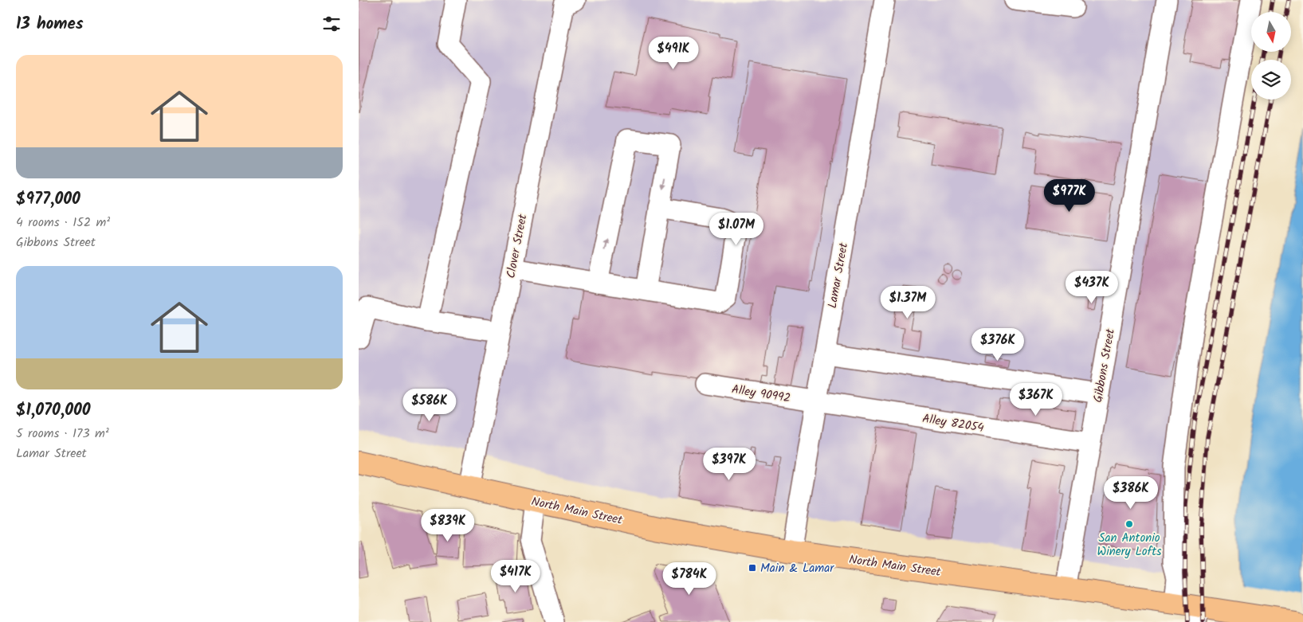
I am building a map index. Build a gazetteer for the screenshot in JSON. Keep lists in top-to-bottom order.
{
  "streets": {
    "main road": ["North Main Street"],
    "street": [
      "Clover Street",
      "Lamar Street",
      "Gibbons Street",
      "Alley 90992",
      "Alley 82054"
    ]
  },
  "crossings": [
    ["Clover Street", "North Main Street"],
    ["Lamar Street", "Alley 90992"],
    ["Lamar Street", "Alley 82054"],
    ["Lamar Street", "North Main Street"],
    ["Gibbons Street", "Alley 82054"],
    ["Gibbons Street", "North Main Street"],
    ["Alley 90992", "Alley 82054"]
  ],
  "places": {
    "other": ["San Antonio Winery Lofts"],
    "transit": ["Main & Lamar"]
  },
  "north": "bottom",
  "page": {
    "heading": "13 homes",
    "price": [
      "$491K",
      "$977K",
      "$1.07M",
      "$437K",
      "$1.37M",
      "$376K",
      "$367K",
      "$586K",
      "$397K",
      "$386K",
      "$839K",
      "$417K",
      "$784K"
    ],
    "list": [
      {
        "name": "$977,000",
        "note": "4 rooms · 152 m² · Gibbons Street"
      },
      {
        "name": "$1,070,000",
        "note": "5 rooms · 173 m² · Lamar Street"
      }
    ]
  }
}
